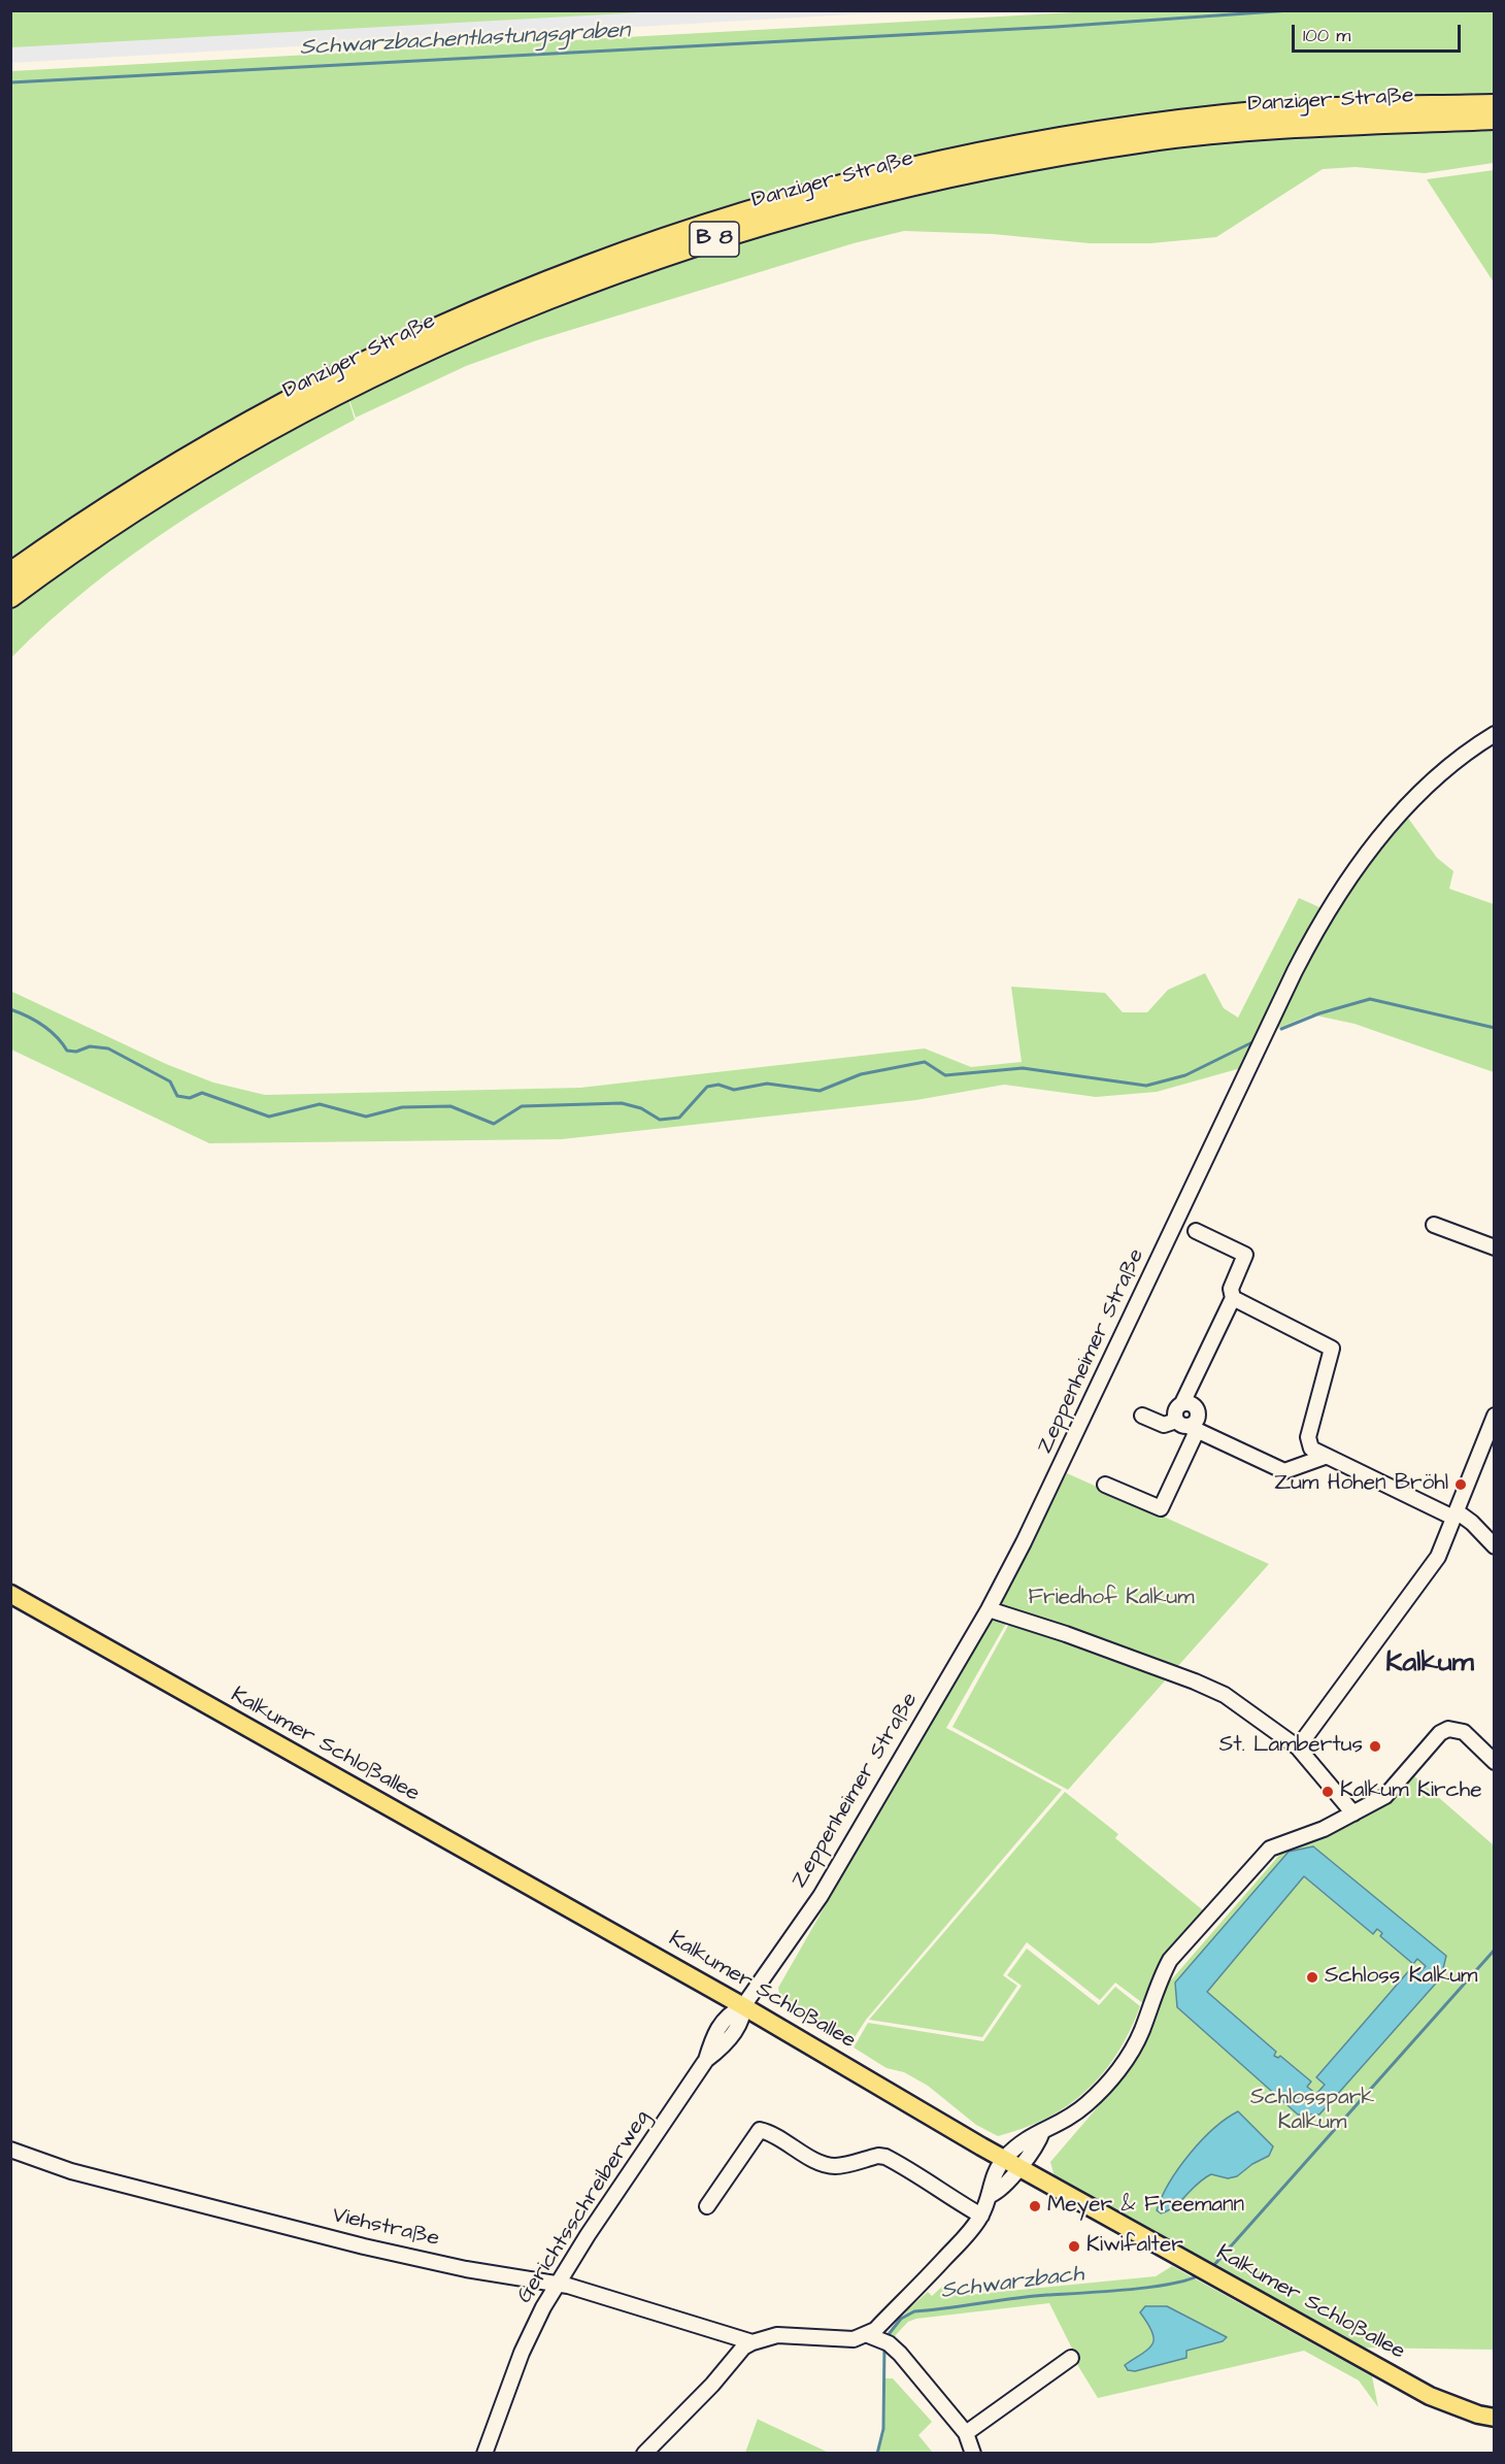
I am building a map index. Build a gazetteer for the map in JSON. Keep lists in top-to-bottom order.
{
  "streets": {
    "highway": ["Danziger Straße", "B 8"],
    "main road": ["Kalkumer Schloßallee"],
    "street": ["Zeppenheimer Straße", "Gerichtsschreiberweg", "Viehstraße"]
  },
  "crossings": [
    ["Zeppenheimer Straße", "Kalkumer Schloßallee"],
    ["Zeppenheimer Straße", "Gerichtsschreiberweg"],
    ["Kalkumer Schloßallee", "Gerichtsschreiberweg"],
    ["Gerichtsschreiberweg", "Viehstraße"]
  ],
  "districts": ["Kalkum"],
  "water": ["Schwarzbachentlastungsgraben", "Schwarzbach"],
  "parks": ["Friedhof Kalkum", "Schlosspark Kalkum"],
  "places": [
    "Zum Hohen Bröhl",
    "St. Lambertus",
    "Kalkum Kirche",
    "Schloss Kalkum",
    "Meyer & Freemann",
    "Kiwifalter"
  ],
  "scale_bar": "100 m"
}
